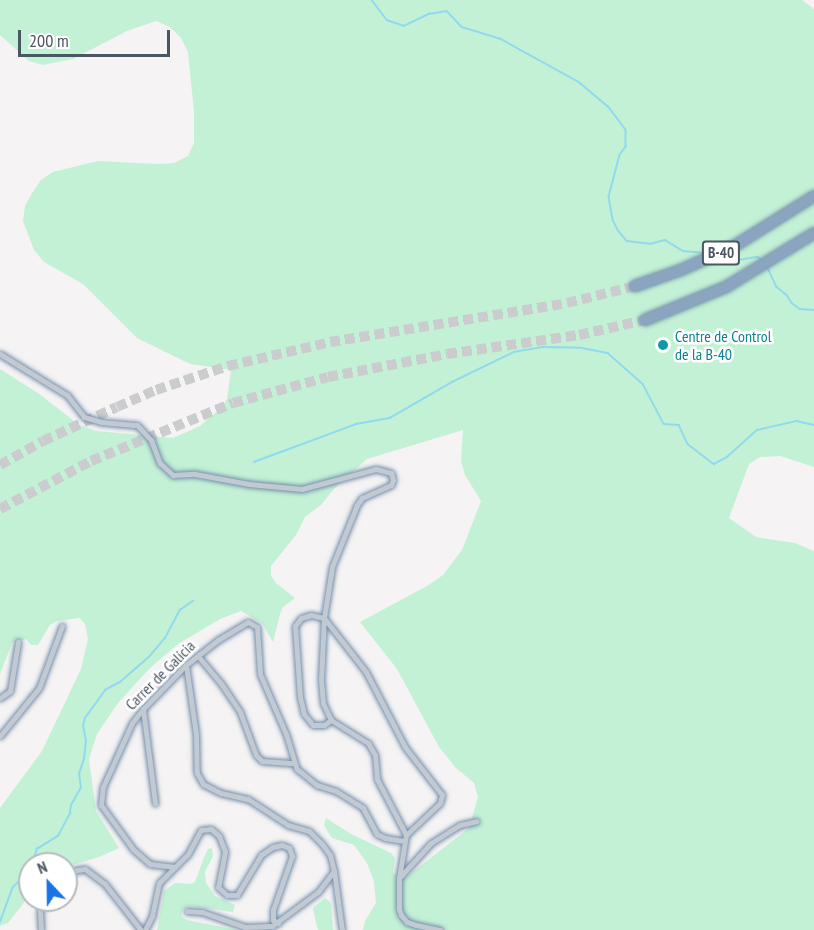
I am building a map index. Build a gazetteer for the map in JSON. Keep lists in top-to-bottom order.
{
  "streets": {
    "highway": ["B-40"],
    "street": ["Carrer de Galícia"]
  },
  "places": ["Centre de Control de la B-40"],
  "scale_bar": "200 m",
  "north": "top"
}
